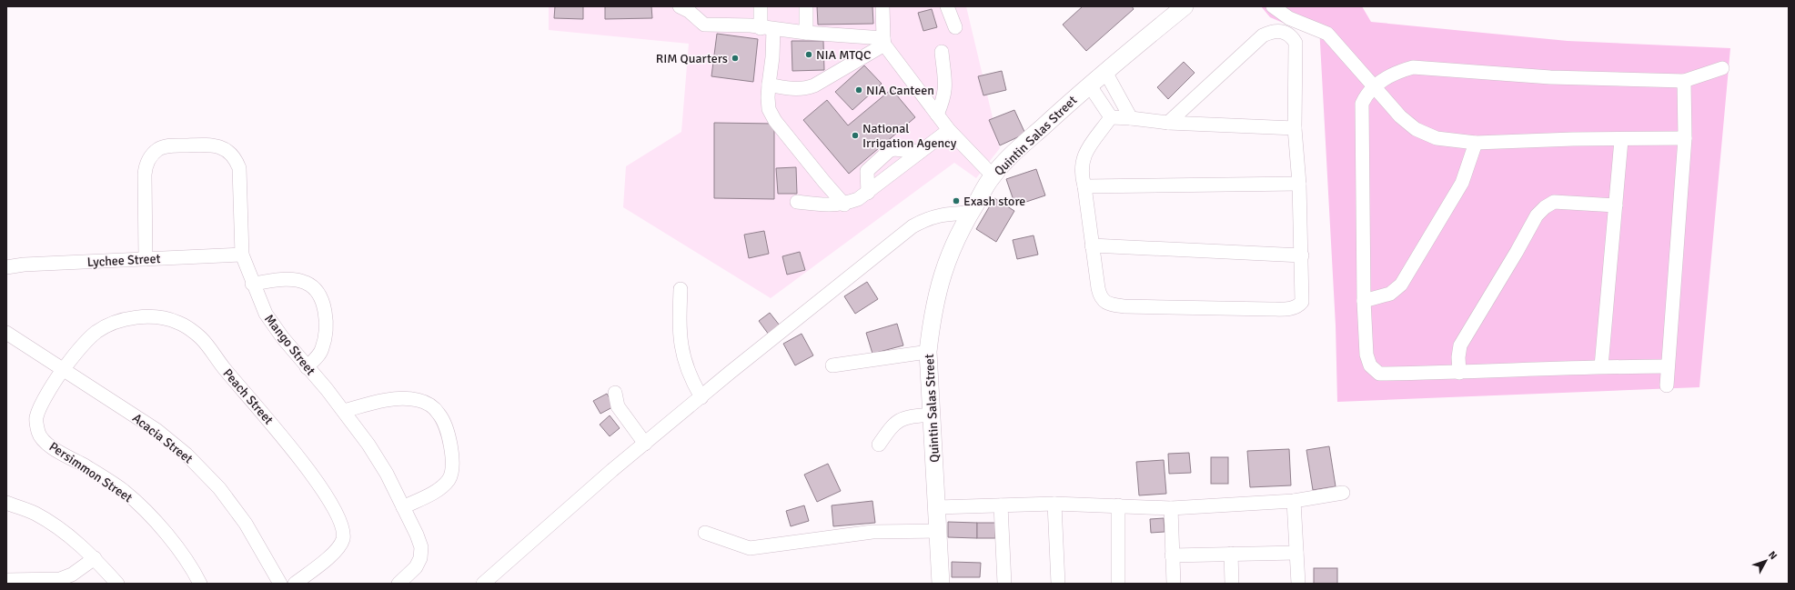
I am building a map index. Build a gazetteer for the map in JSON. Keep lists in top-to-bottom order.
{
  "streets": {
    "main road": ["Quintin Salas Street"],
    "street": [
      "Lychee Street",
      "Mango Street",
      "Peach Street",
      "Acacia Street",
      "Persimmon Street"
    ]
  },
  "crossings": [
    ["Lychee Street", "Mango Street"],
    ["Peach Street", "Acacia Street"],
    ["Peach Street", "Persimmon Street"],
    ["Acacia Street", "Persimmon Street"]
  ],
  "places": [
    "NIA MTQC",
    "RIM Quarters",
    "NIA Canteen",
    "National Irrigation Agency",
    "Exash store"
  ],
  "north": "top right"
}
